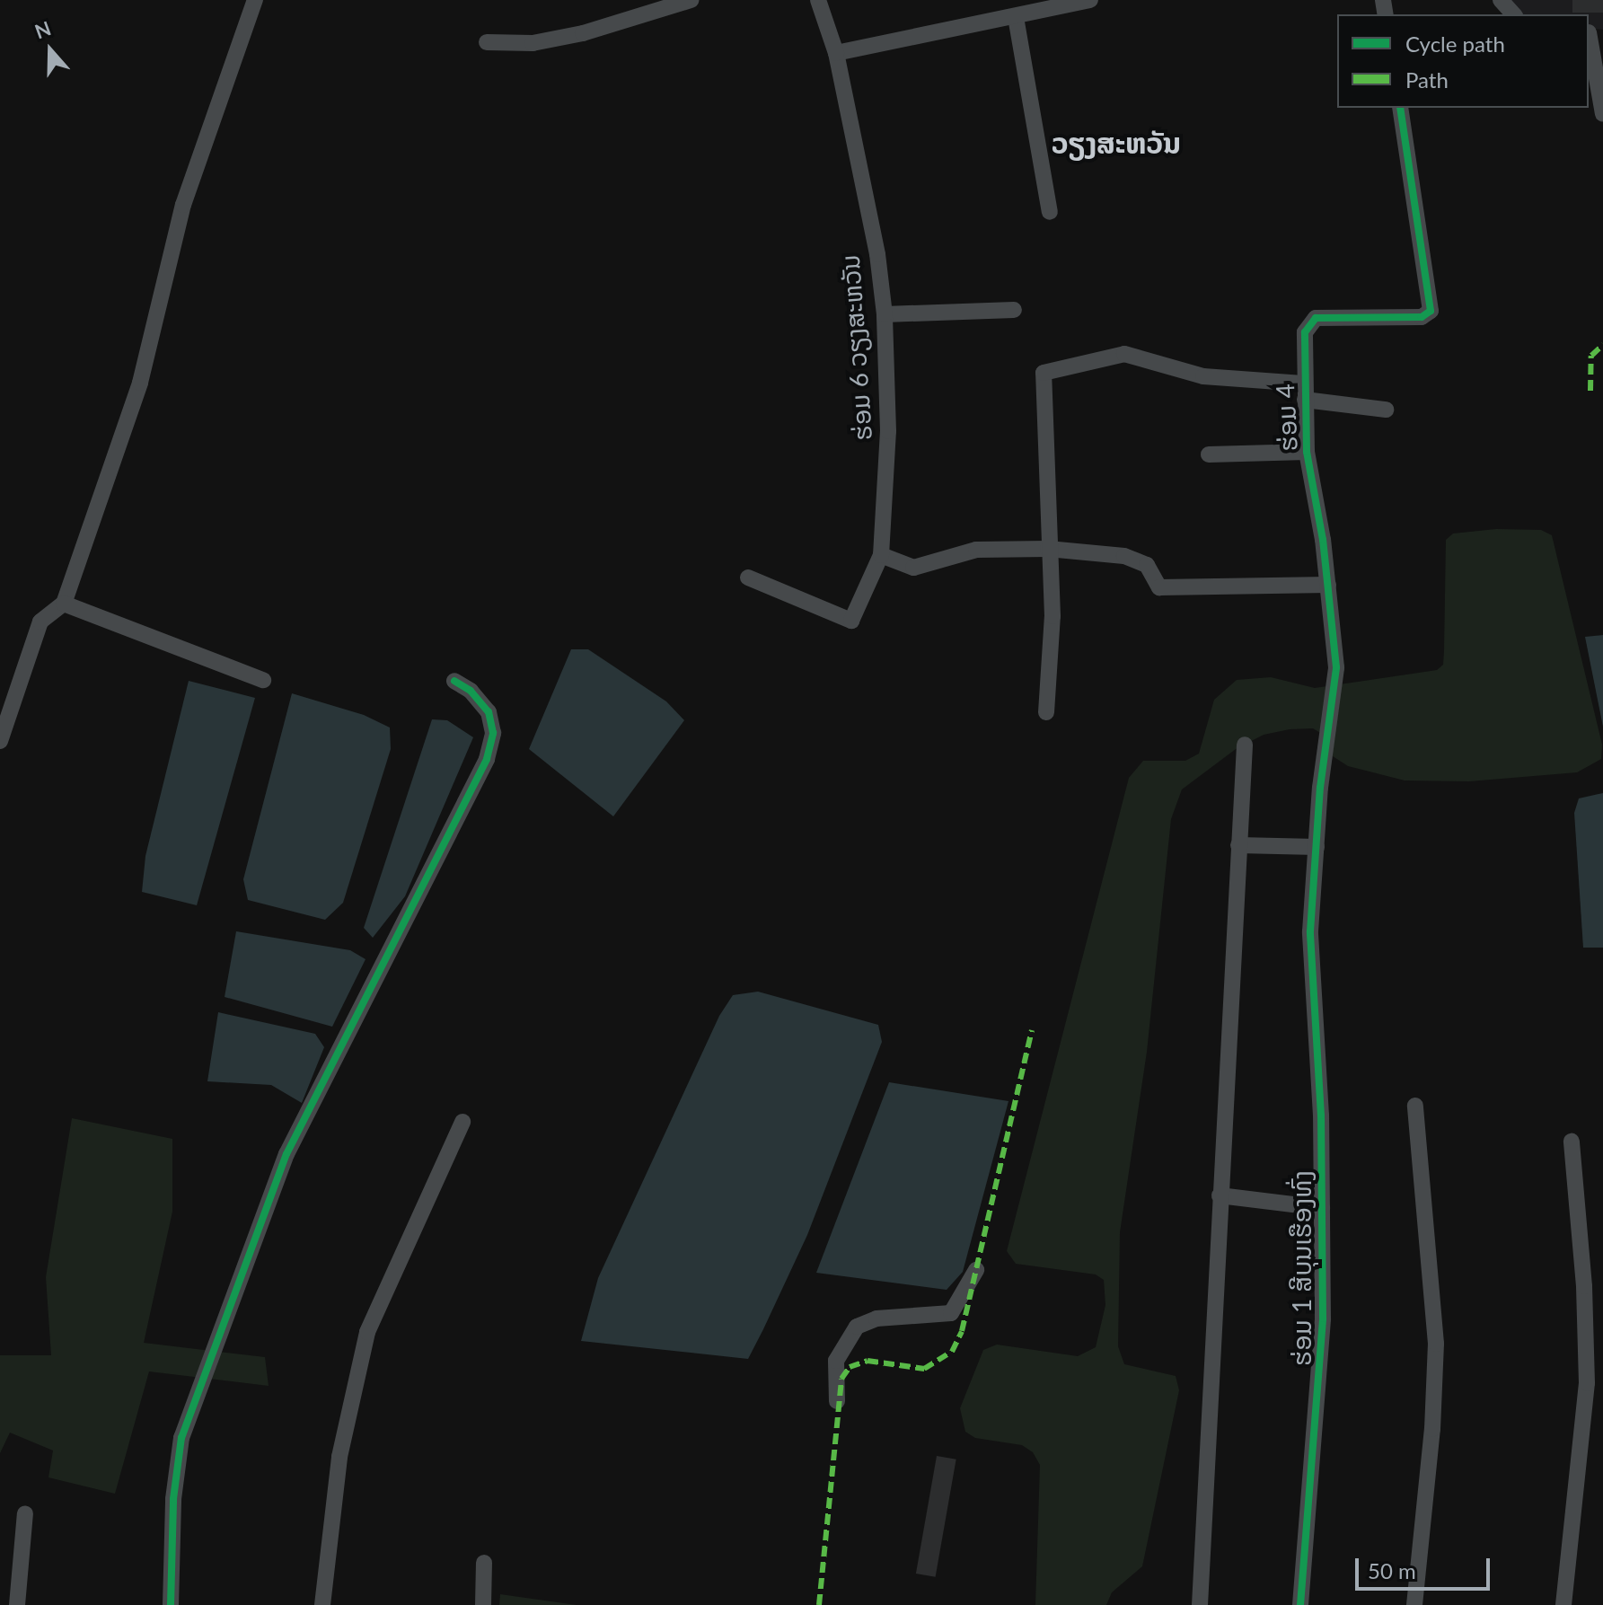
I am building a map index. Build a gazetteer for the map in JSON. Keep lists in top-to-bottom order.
{
  "streets": {
    "street": ["ຮ່ອມ 6 ວຽງສະຫວັນ", "ຮ່ອມ 4", "ຮ່ອມ 1 ສີບຸນເຮືອງທົ່ງ"]
  },
  "crossings": [
    ["ຮ່ອມ 4", "ຮ່ອມ 1 ສີບຸນເຮືອງທົ່ງ"]
  ],
  "districts": ["ວຽງສະຫວັນ"],
  "legend": ["Cycle path", "Path"],
  "scale_bar": "50 m",
  "north": "top"
}
